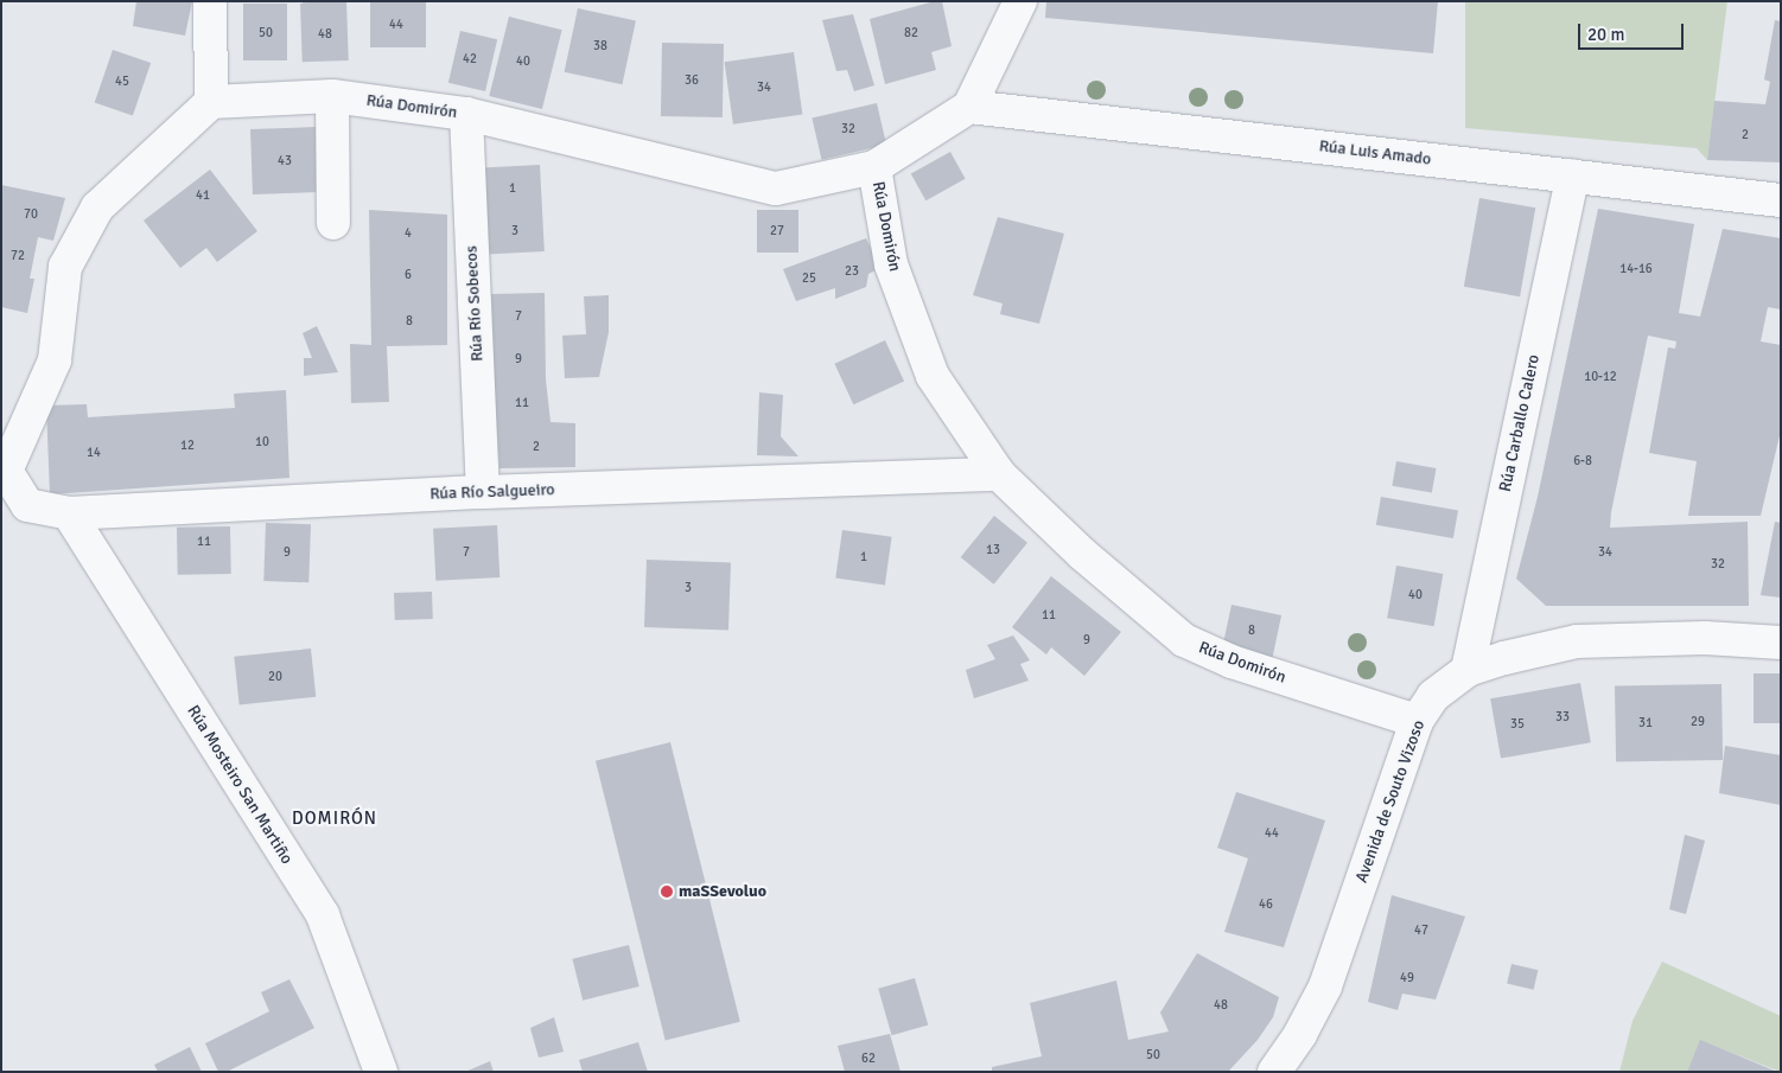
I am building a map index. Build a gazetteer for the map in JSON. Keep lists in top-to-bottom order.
{
  "streets": {
    "street": [
      "Rúa Domirón",
      "Rúa Luis Amado",
      "Rúa Río Sobecos",
      "Rúa Carballo Calero",
      "Rúa Río Salgueiro",
      "Rúa Mosteiro San Martiño",
      "Avenida de Souto Vizoso"
    ]
  },
  "crossings": [
    ["Rúa Domirón", "Rúa Río Sobecos"],
    ["Rúa Domirón", "Rúa Río Salgueiro"],
    ["Rúa Domirón", "Avenida de Souto Vizoso"],
    ["Rúa Luis Amado", "Rúa Carballo Calero"],
    ["Rúa Río Sobecos", "Rúa Río Salgueiro"],
    ["Rúa Carballo Calero", "Avenida de Souto Vizoso"],
    ["Rúa Río Salgueiro", "Rúa Mosteiro San Martiño"]
  ],
  "districts": ["DOMIRÓN"],
  "places": ["maSSevoluo"],
  "house_numbers": [
    "44",
    "50",
    "82",
    "48",
    "38",
    "42",
    "40",
    "36",
    "45",
    "34",
    "32",
    "2",
    "43",
    "1",
    "41",
    "70",
    "3",
    "27",
    "4",
    "72",
    "14-16",
    "23",
    "6",
    "25",
    "7",
    "8",
    "9",
    "10-12",
    "11",
    "10",
    "12",
    "2",
    "14",
    "6-8",
    "11",
    "13",
    "9",
    "7",
    "34",
    "1",
    "32",
    "3",
    "40",
    "11",
    "8",
    "9",
    "20",
    "33",
    "29",
    "31",
    "35",
    "44",
    "46",
    "47",
    "49",
    "48",
    "50",
    "62"
  ],
  "scale_bar": "20 m"
}
